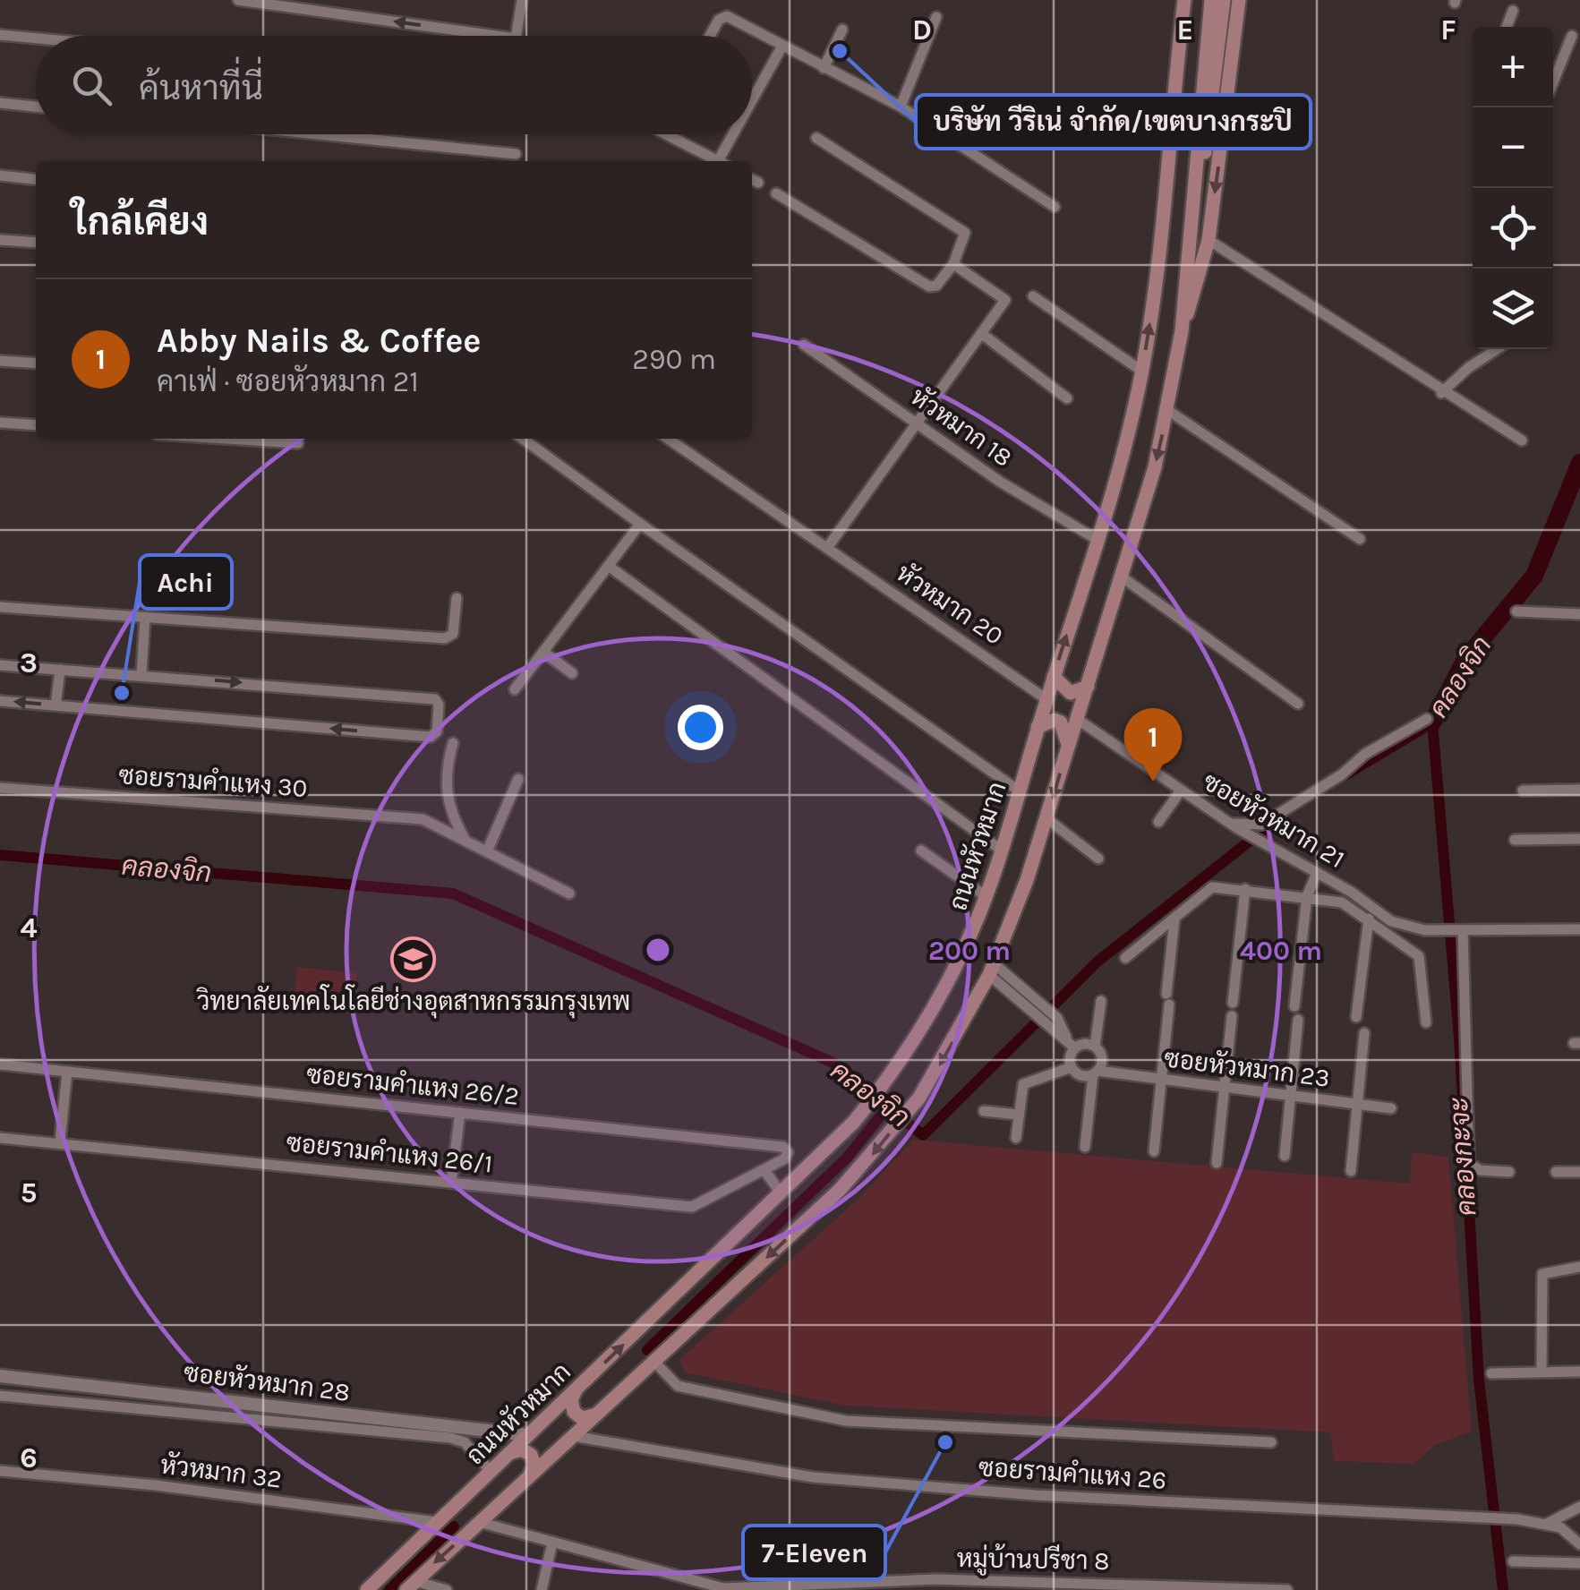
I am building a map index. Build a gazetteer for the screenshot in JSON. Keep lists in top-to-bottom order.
{
  "streets": {
    "main road": ["ถนนหัวหมาก"],
    "street": [
      "หัวหมาก 18",
      "หัวหมาก 20",
      "ซอยรามคำแหง 30",
      "ซอยหัวหมาก 21",
      "ซอยหัวหมาก 23",
      "ซอยรามคำแหง 26/2",
      "ซอยรามคำแหง 26/1",
      "ซอยหัวหมาก 28",
      "หัวหมาก 32",
      "ซอยรามคำแหง 26",
      "หมู่บ้านปรีชา 8"
    ]
  },
  "crossings": [
    ["หัวหมาก 18", "ถนนหัวหมาก"],
    ["หัวหมาก 20", "ถนนหัวหมาก"],
    ["ซอยหัวหมาก 21", "ถนนหัวหมาก"],
    ["ถนนหัวหมาก", "ซอยหัวหมาก 28"],
    ["ถนนหัวหมาก", "หัวหมาก 32"],
    ["ถนนหัวหมาก", "ซอยรามคำแหง 26"],
    ["ถนนหัวหมาก", "หมู่บ้านปรีชา 8"],
    ["ซอยรามคำแหง 26/2", "ซอยรามคำแหง 26/1"]
  ],
  "water": ["คลองจิก", "คลองกะจะ"],
  "places": {
    "other": ["บริษัท วีริเน่ จำกัด/เขตบางกระปิ", "Achi", "7-Eleven"],
    "school or university": ["วิทยาลัยเทคโนโลยีช่างอุตสาหกรรมกรุงเทพ"]
  },
  "page": {
    "map_buttons": ["+", "−"],
    "search": "ค้นหาที่นี่",
    "heading": "ใกล้เคียง",
    "list": [
      {
        "mark": "1",
        "name": "Abby Nails & Coffee",
        "note": "คาเฟ่ · ซอยหัวหมาก 21",
        "value": "290 m"
      }
    ],
    "pins": "1"
  },
  "grid": {
    "columns": ["D", "E", "F"],
    "rows": [
      "3",
      "4",
      "5",
      "6"
    ]
  },
  "rings": ["200 m", "400 m"]
}
